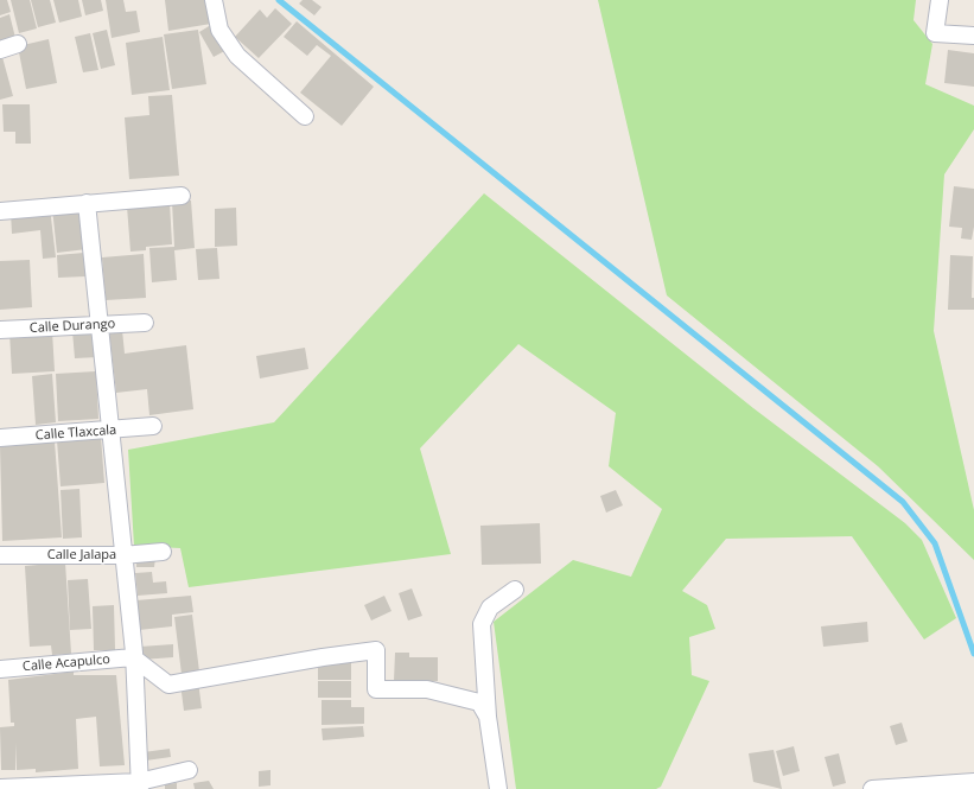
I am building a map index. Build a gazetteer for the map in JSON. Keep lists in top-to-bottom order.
{
  "streets": {
    "street": [
      "Calle Durango",
      "Calle Tlaxcala",
      "Calle Jalapa",
      "Calle Acapulco"
    ]
  }
}
